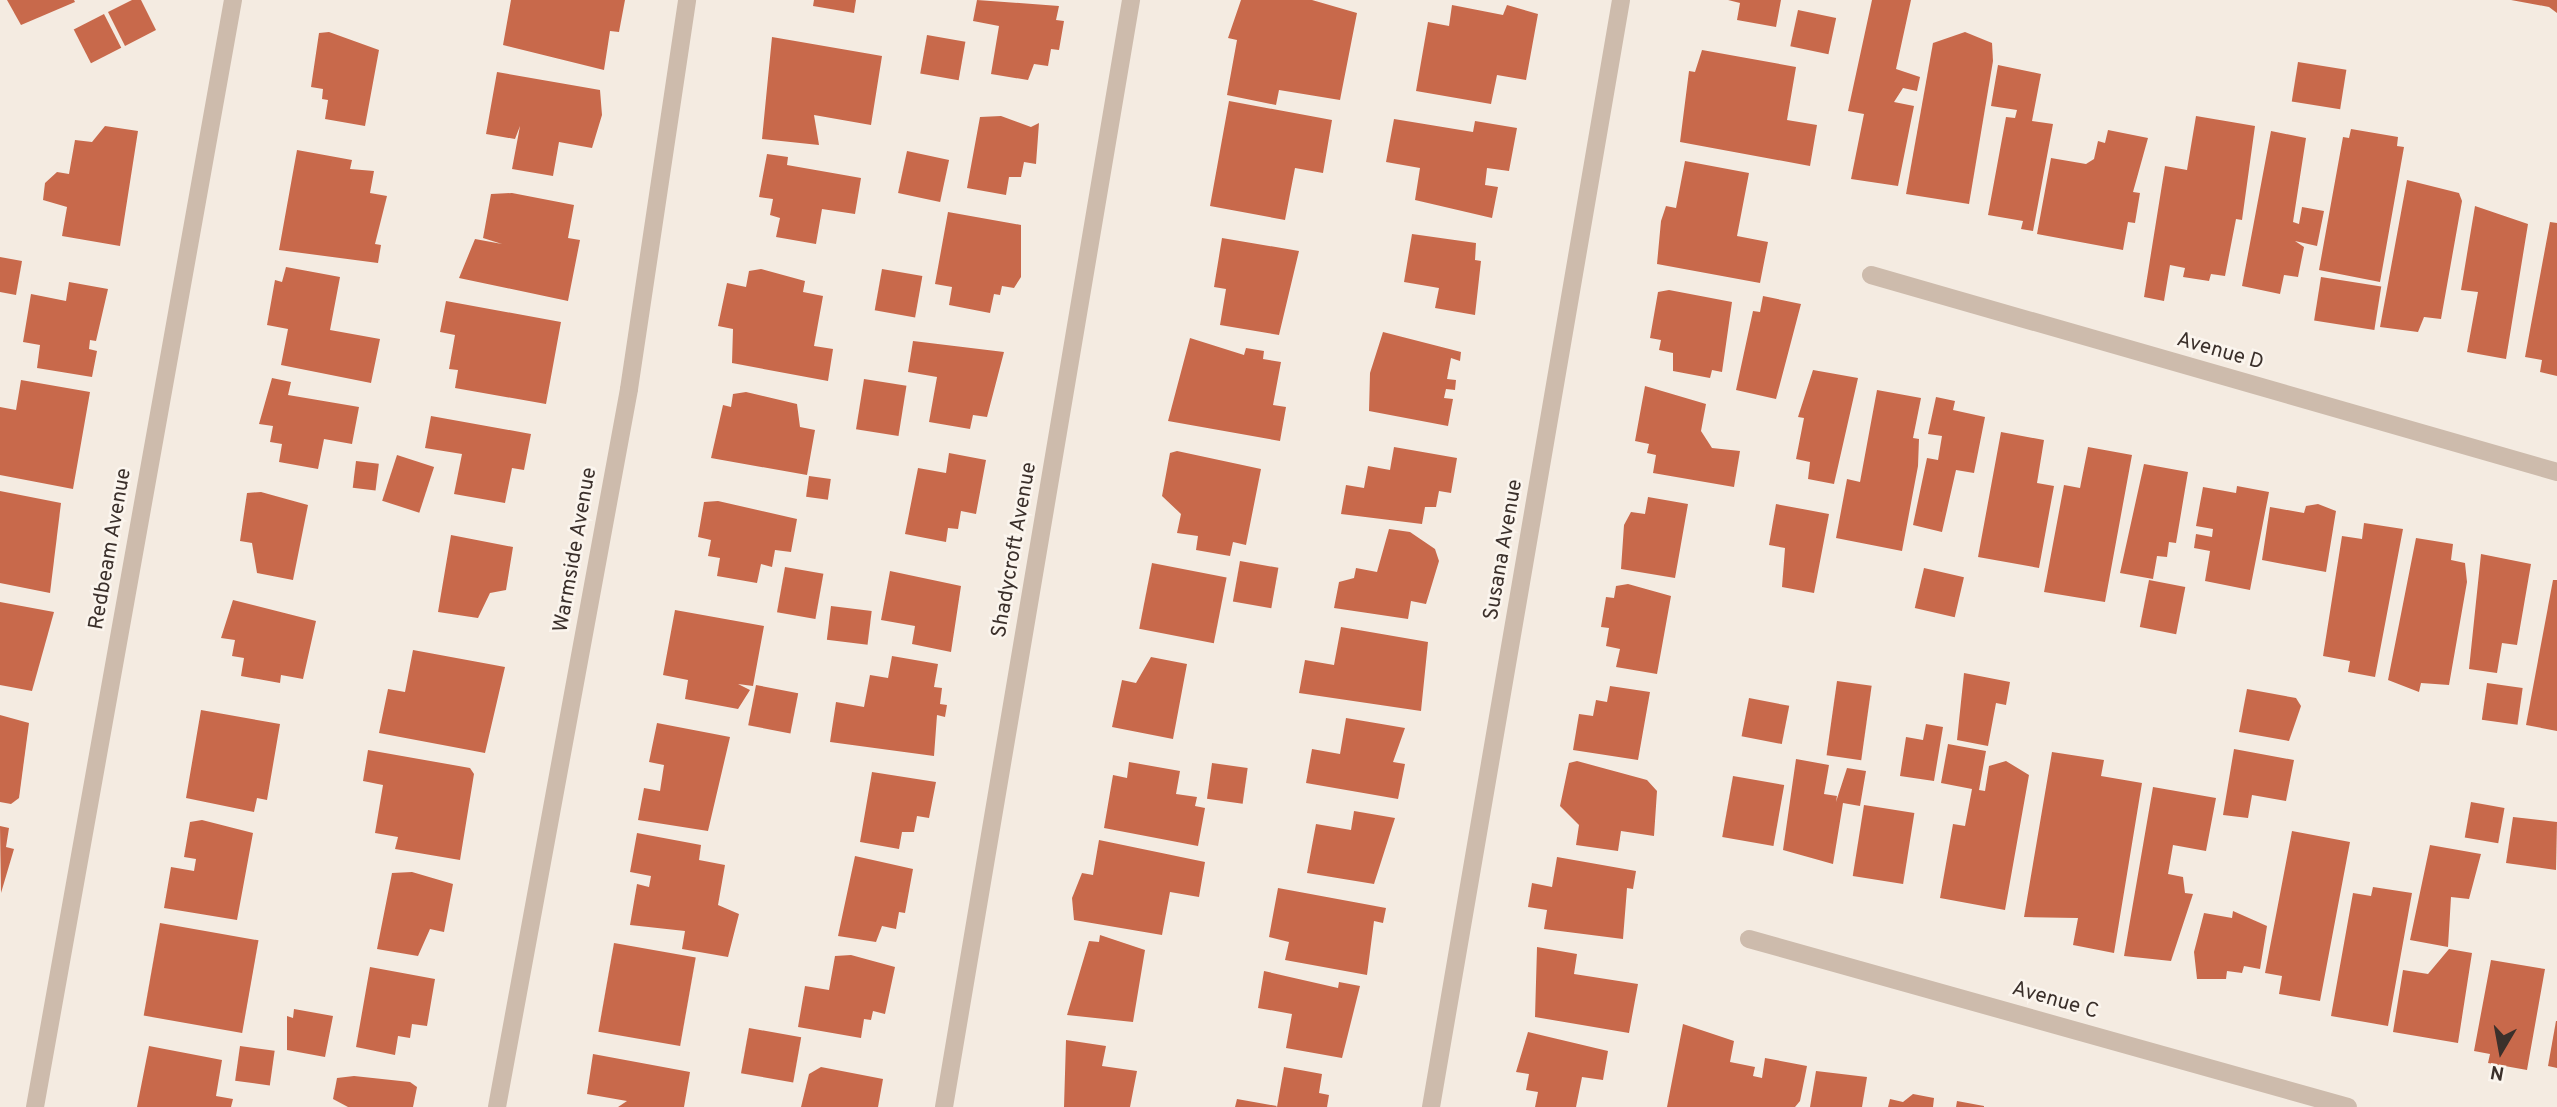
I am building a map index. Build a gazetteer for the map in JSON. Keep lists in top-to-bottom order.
{
  "streets": {
    "street": [
      "Avenue D",
      "Redbeam Avenue",
      "Warmside Avenue",
      "Shadycroft Avenue",
      "Susana Avenue",
      "Avenue C"
    ]
  },
  "north": "bottom"
}
